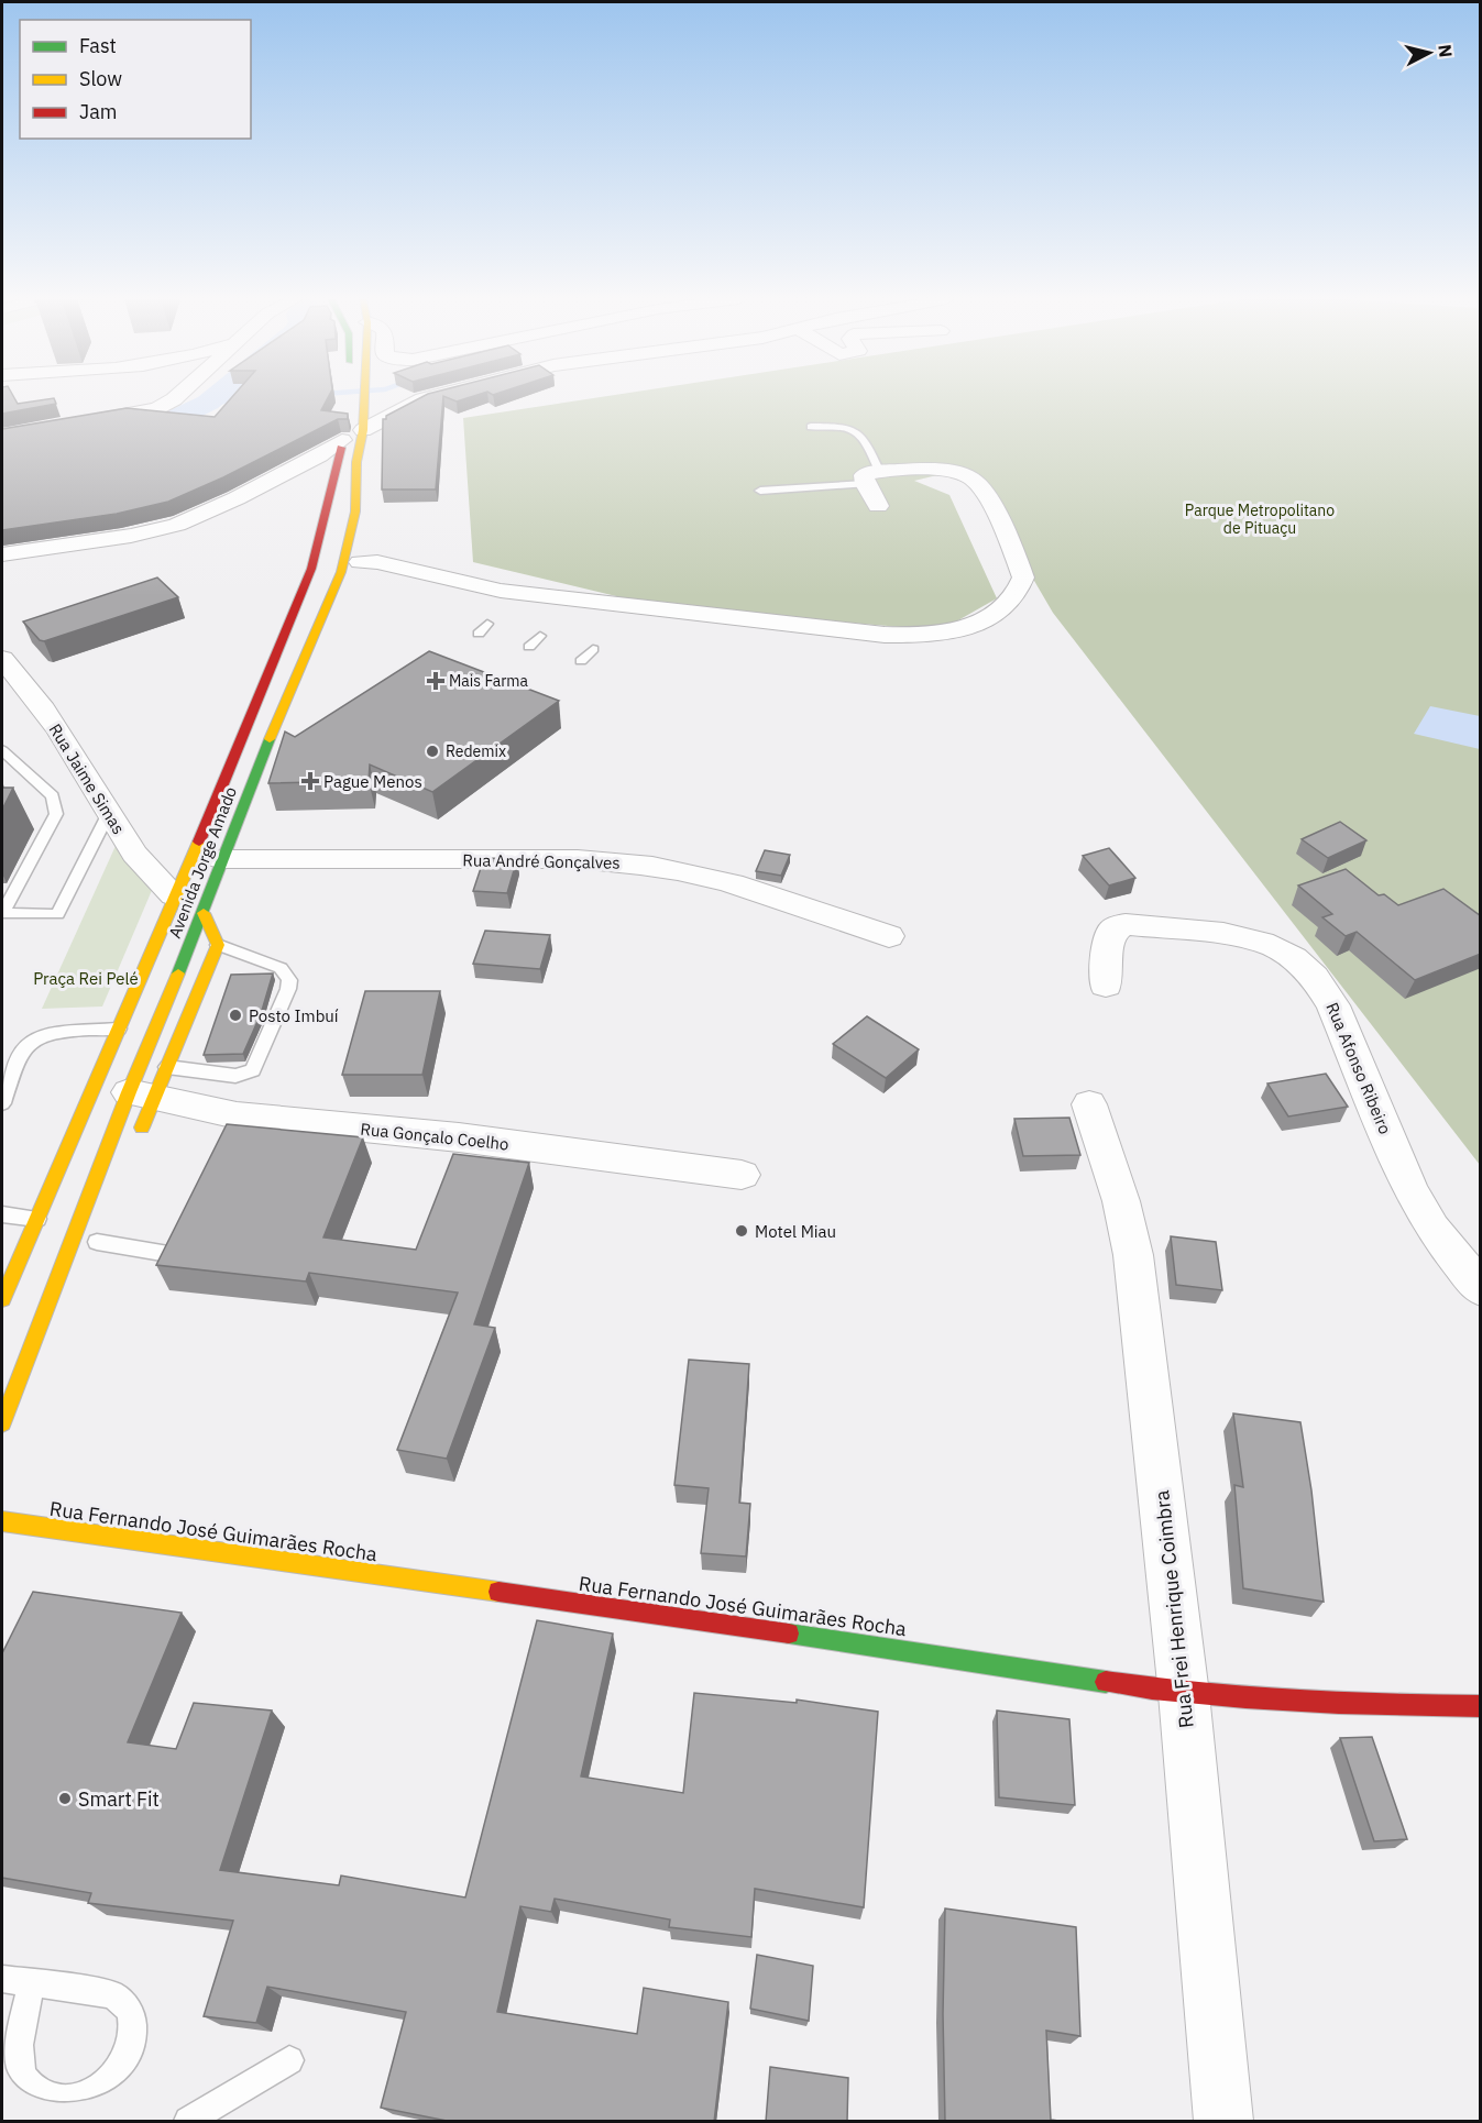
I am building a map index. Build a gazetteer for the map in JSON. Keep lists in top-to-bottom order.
{
  "streets": {
    "main road": ["Avenida Jorge Amado", "Rua Fernando José Guimarães Rocha"],
    "street": [
      "Rua Jaime Simas",
      "Rua André Gonçalves",
      "Rua Afonso Ribeiro",
      "Rua Gonçalo Coelho",
      "Rua Frei Henrique Coimbra"
    ]
  },
  "crossings": [
    ["Rua Jaime Simas", "Avenida Jorge Amado"],
    ["Rua André Gonçalves", "Avenida Jorge Amado"],
    ["Avenida Jorge Amado", "Rua Gonçalo Coelho"],
    ["Rua Fernando José Guimarães Rocha", "Rua Frei Henrique Coimbra"]
  ],
  "parks": ["Parque Metropolitano de Pituaçu", "Praça Rei Pelé"],
  "places": {
    "health": ["Mais Farma", "Pague Menos"],
    "other": [
      "Redemix",
      "Posto Imbuí",
      "Motel Miau",
      "Smart Fit"
    ]
  },
  "legend": ["Fast", "Slow", "Jam"],
  "north": "right"
}
